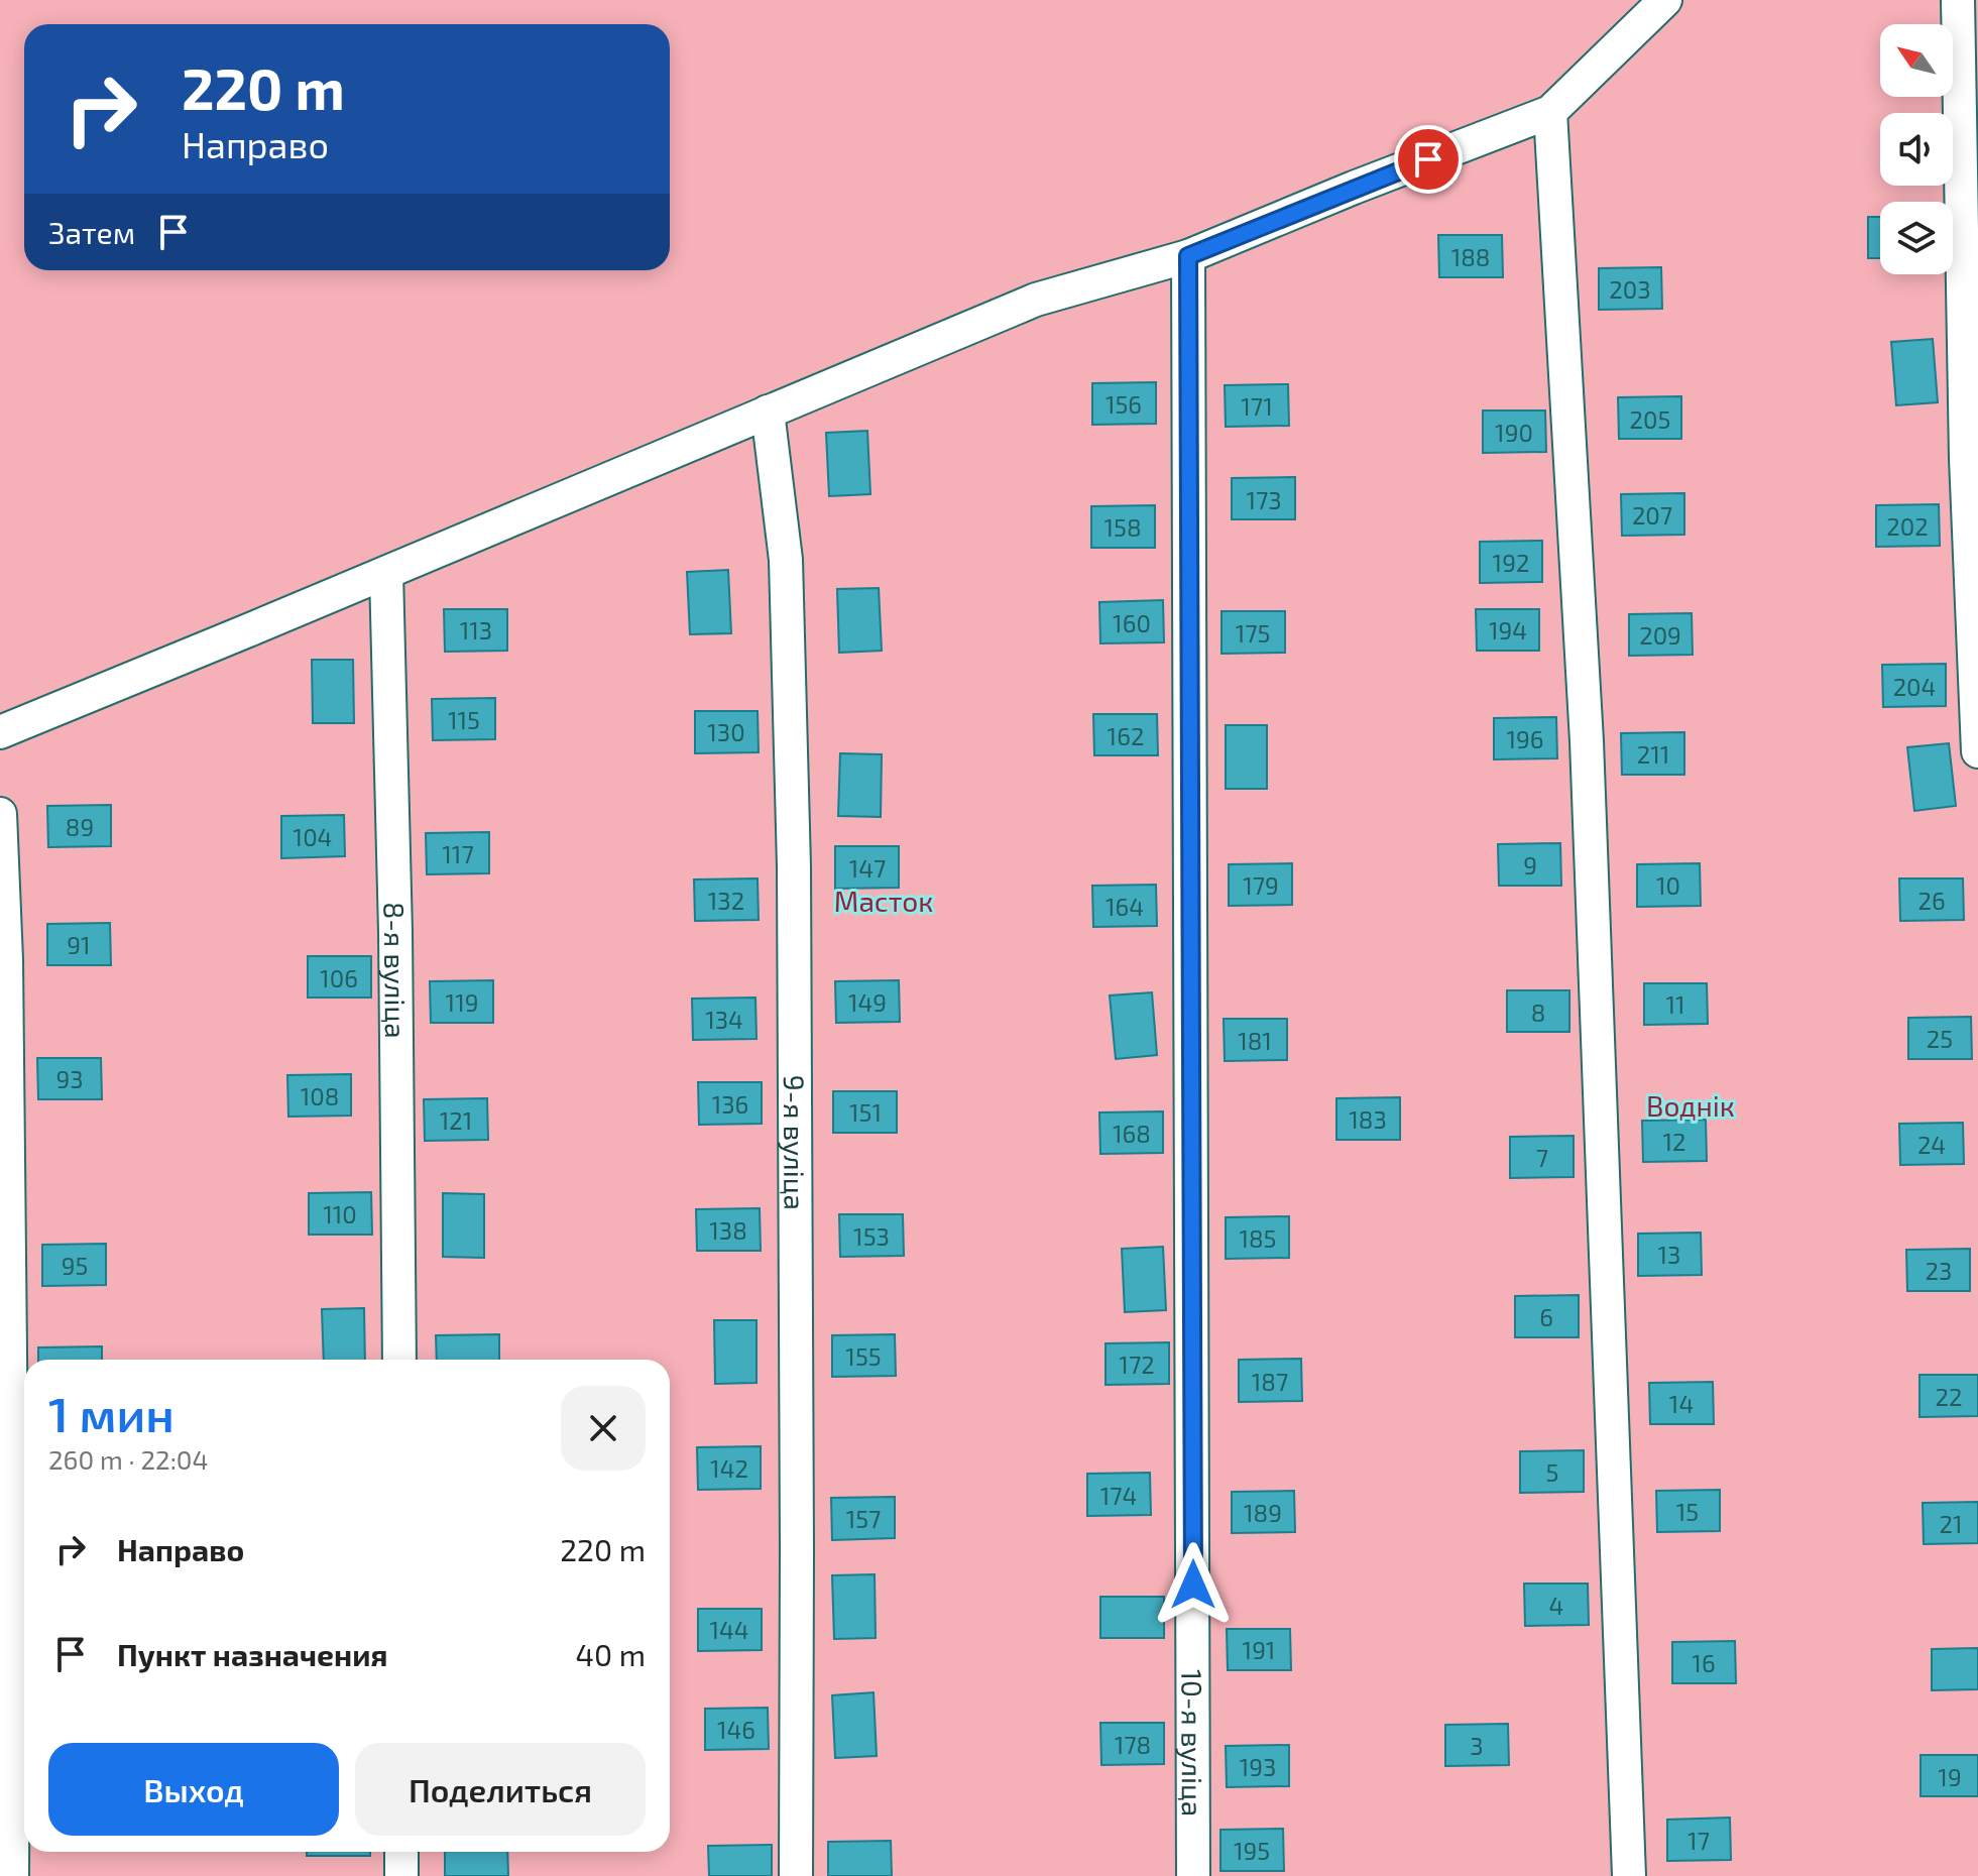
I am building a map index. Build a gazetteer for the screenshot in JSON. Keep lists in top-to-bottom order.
{
  "streets": {
    "street": ["8-я вуліца", "9-я вуліца", "10-я вуліца"]
  },
  "parks": ["Масток", "Воднік"],
  "house_numbers": [
    "188",
    "203",
    "156",
    "171",
    "205",
    "190",
    "173",
    "207",
    "202",
    "158",
    "192",
    "160",
    "113",
    "194",
    "175",
    "209",
    "204",
    "115",
    "130",
    "162",
    "196",
    "211",
    "89",
    "104",
    "117",
    "9",
    "147",
    "179",
    "10",
    "132",
    "26",
    "164",
    "91",
    "106",
    "119",
    "149",
    "11",
    "8",
    "134",
    "25",
    "181",
    "93",
    "108",
    "136",
    "151",
    "183",
    "121",
    "168",
    "12",
    "24",
    "7",
    "110",
    "138",
    "153",
    "185",
    "13",
    "95",
    "23",
    "6",
    "155",
    "172",
    "187",
    "22",
    "14",
    "142",
    "5",
    "174",
    "15",
    "189",
    "157",
    "21",
    "4",
    "144",
    "191",
    "16",
    "146",
    "178",
    "3",
    "193",
    "19",
    "17",
    "195"
  ],
  "north": "top left",
  "page": {
    "turn": ["220 m", "Направо"],
    "then": "Затем",
    "heading": ["1 мин", "260 m · 22:04"],
    "list": [
      {
        "name": "Направо",
        "value": "220 m"
      },
      {
        "name": "Пункт назначения",
        "value": "40 m"
      }
    ],
    "buttons": ["Выход", "Поделиться"]
  }
}
